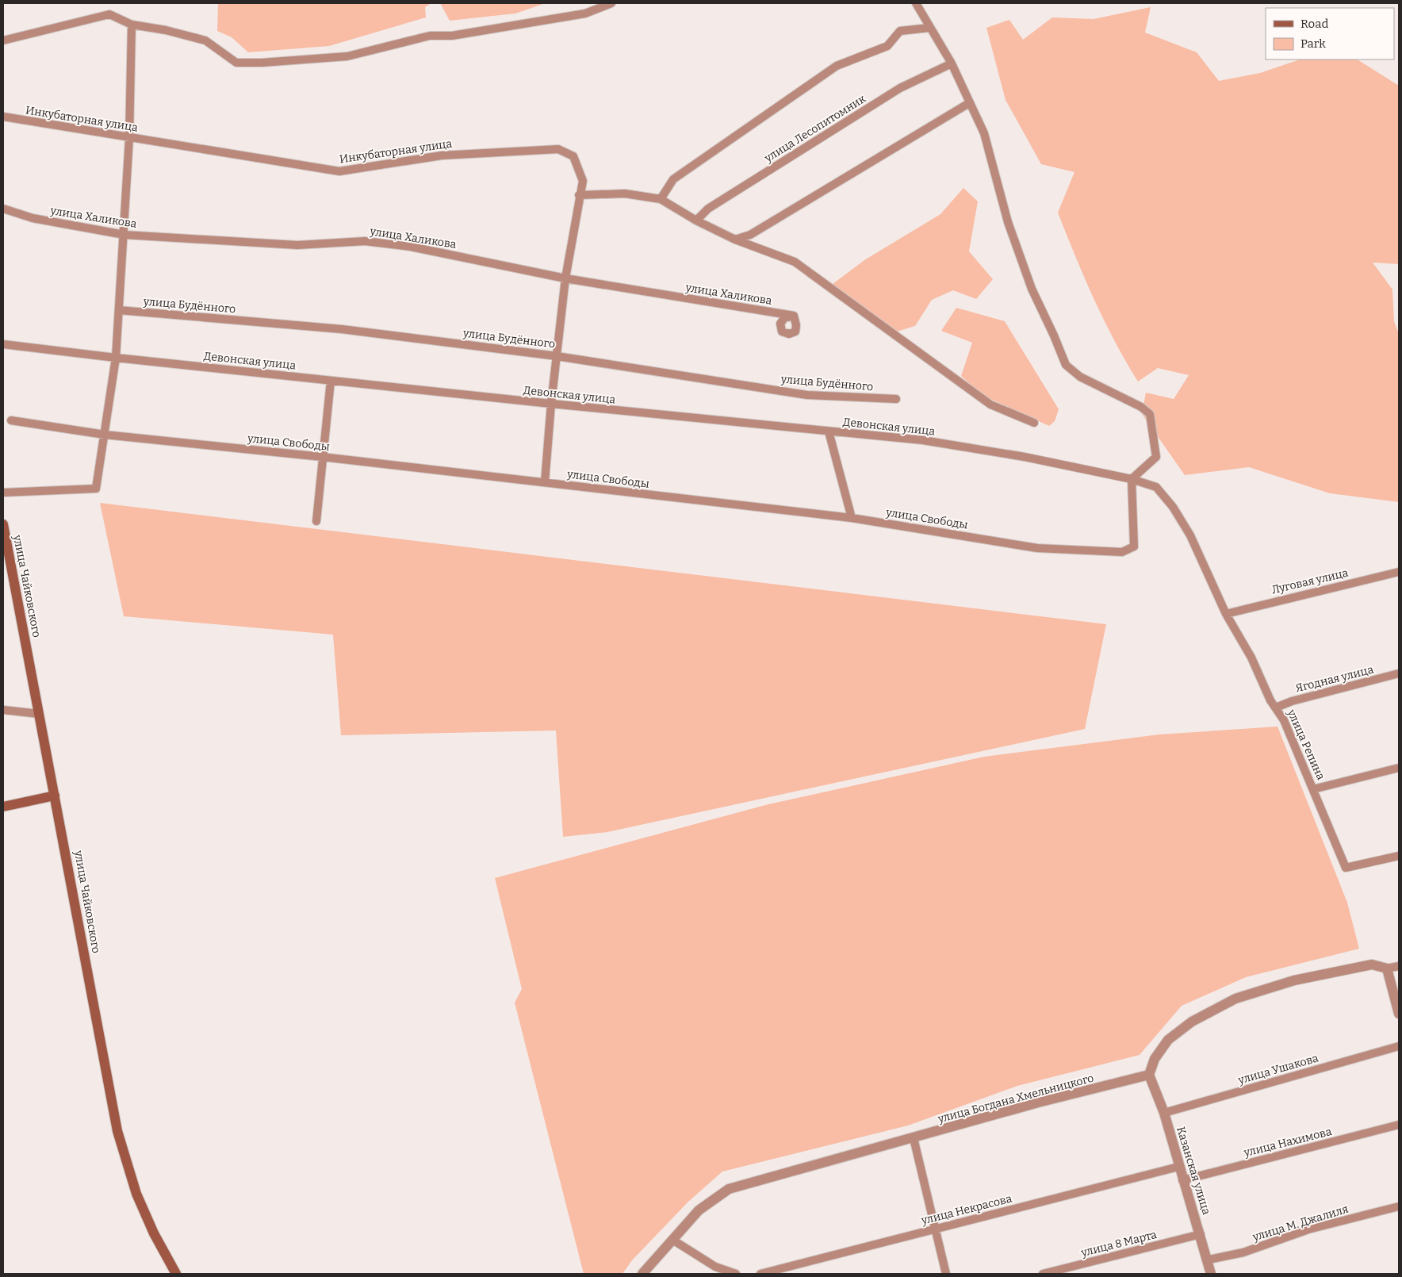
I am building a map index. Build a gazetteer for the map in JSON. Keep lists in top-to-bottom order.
{
  "streets": {
    "main road": ["улица Чайковского"],
    "street": [
      "Инкубаторная улица",
      "улица Лесопитомник",
      "улица Халикова",
      "улица Будённого",
      "Девонская улица",
      "улица Свободы",
      "Луговая улица",
      "Ягодная улица",
      "улица Репина",
      "улица Ушакова",
      "улица Богдана Хмельницкого",
      "улица Нахимова",
      "Казанская улица",
      "улица Некрасова",
      "улица М. Джалиля",
      "улица 8 Марта"
    ]
  },
  "crossings": [
    ["Инкубаторная улица", "улица Халикова"],
    ["Инкубаторная улица", "улица Будённого"],
    ["Инкубаторная улица", "Девонская улица"],
    ["Инкубаторная улица", "улица Свободы"],
    ["Девонская улица", "улица Свободы"],
    ["Девонская улица", "Луговая улица"],
    ["Девонская улица", "улица Репина"],
    ["Луговая улица", "улица Репина"],
    ["Ягодная улица", "улица Репина"],
    ["улица Ушакова", "Казанская улица"],
    ["улица Богдана Хмельницкого", "Казанская улица"],
    ["улица Нахимова", "Казанская улица"],
    ["Казанская улица", "улица Некрасова"],
    ["Казанская улица", "улица М. Джалиля"],
    ["Казанская улица", "улица 8 Марта"]
  ],
  "legend": ["Road", "Park"]
}
